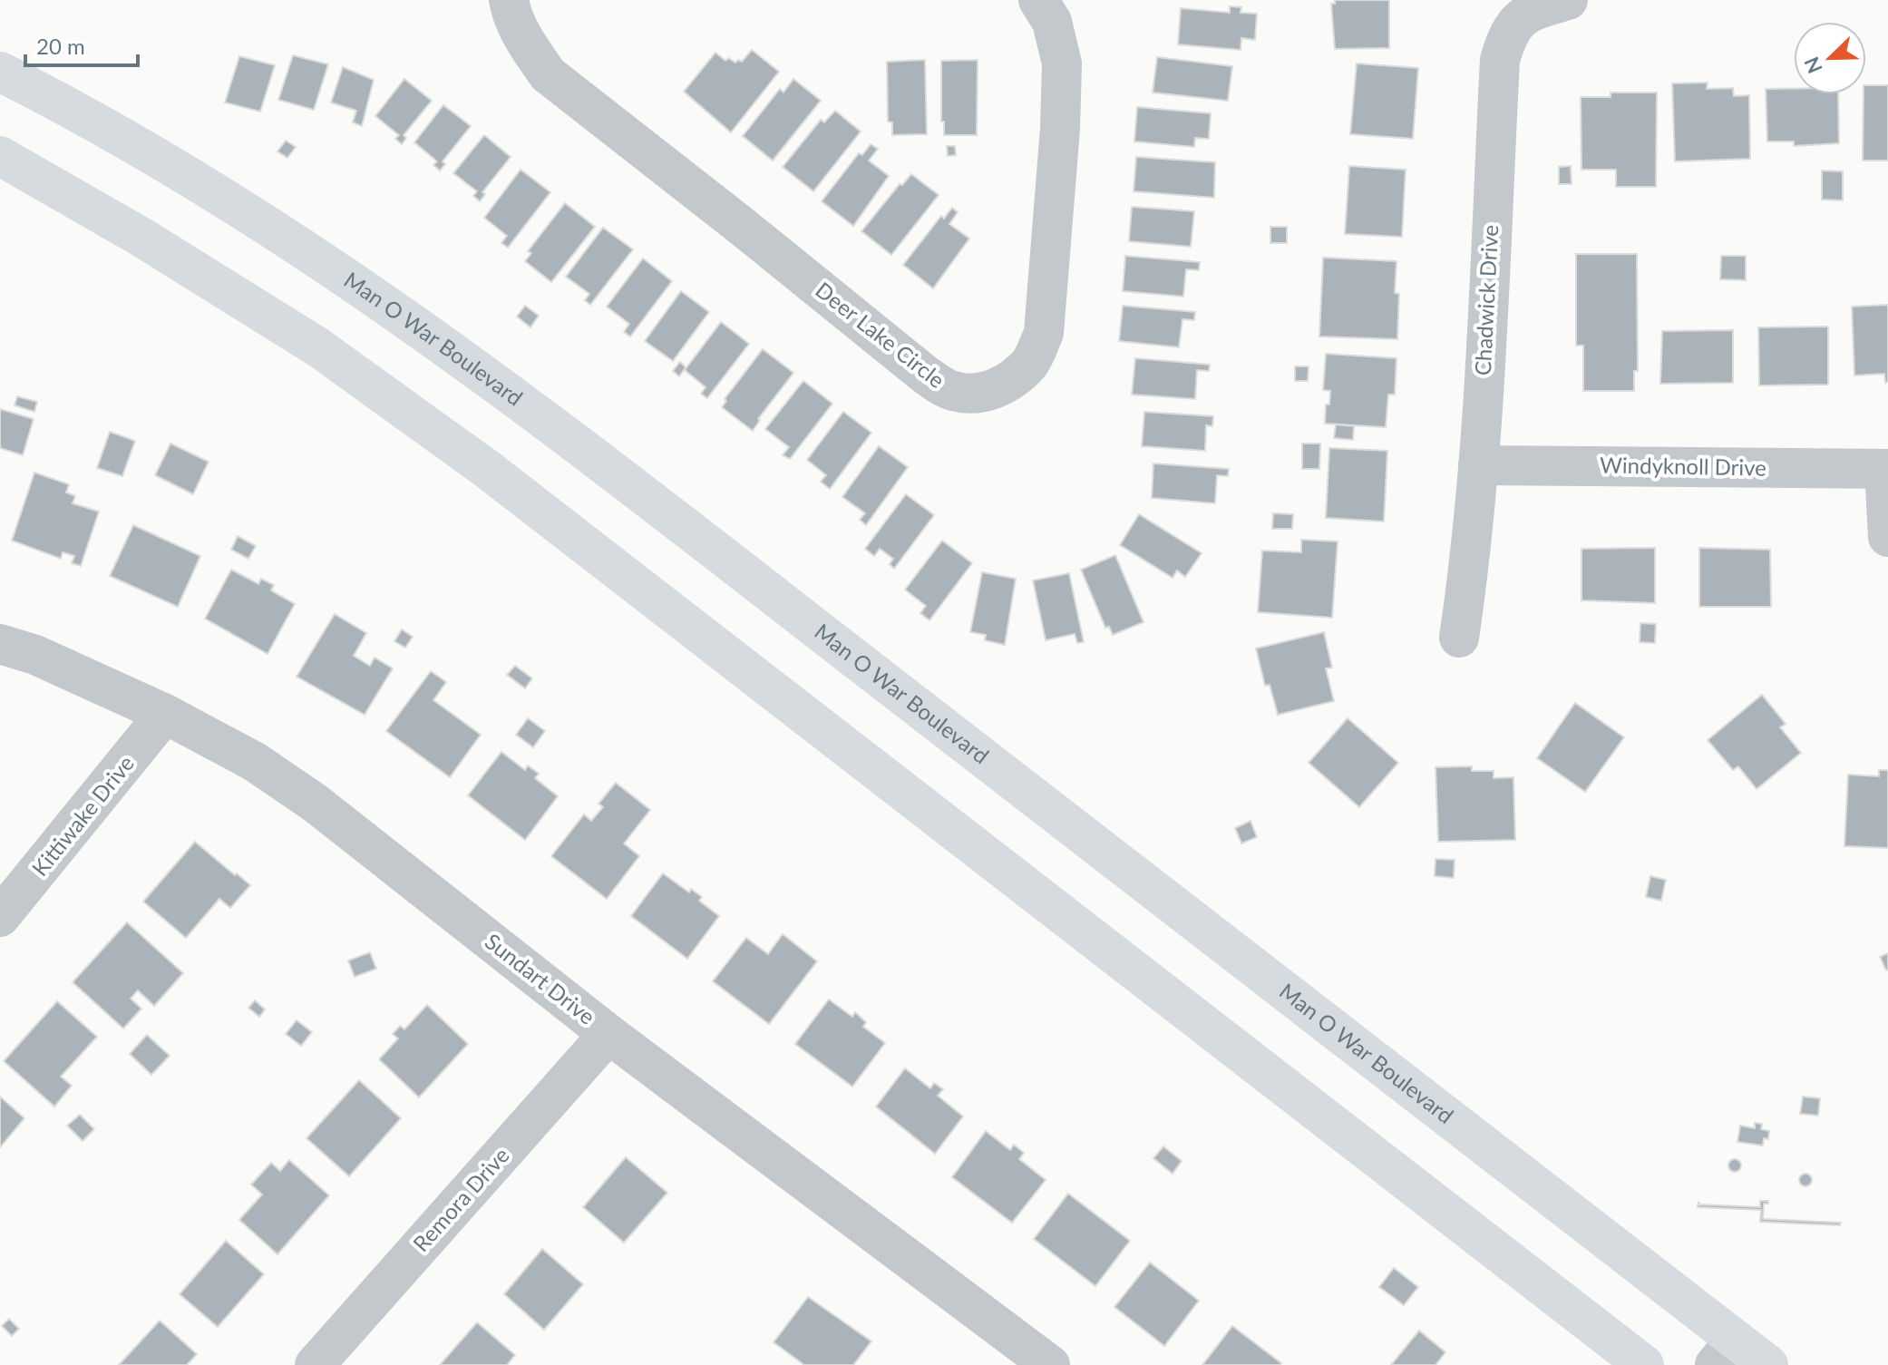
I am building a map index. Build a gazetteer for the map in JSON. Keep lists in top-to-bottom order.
{
  "streets": {
    "main road": ["Man O War Boulevard"],
    "street": [
      "Chadwick Drive",
      "Deer Lake Circle",
      "Windyknoll Drive",
      "Kittiwake Drive",
      "Sundart Drive",
      "Remora Drive"
    ]
  },
  "crossings": [
    ["Chadwick Drive", "Windyknoll Drive"],
    ["Kittiwake Drive", "Sundart Drive"],
    ["Sundart Drive", "Remora Drive"]
  ],
  "scale_bar": "20 m",
  "north": "bottom left"
}
